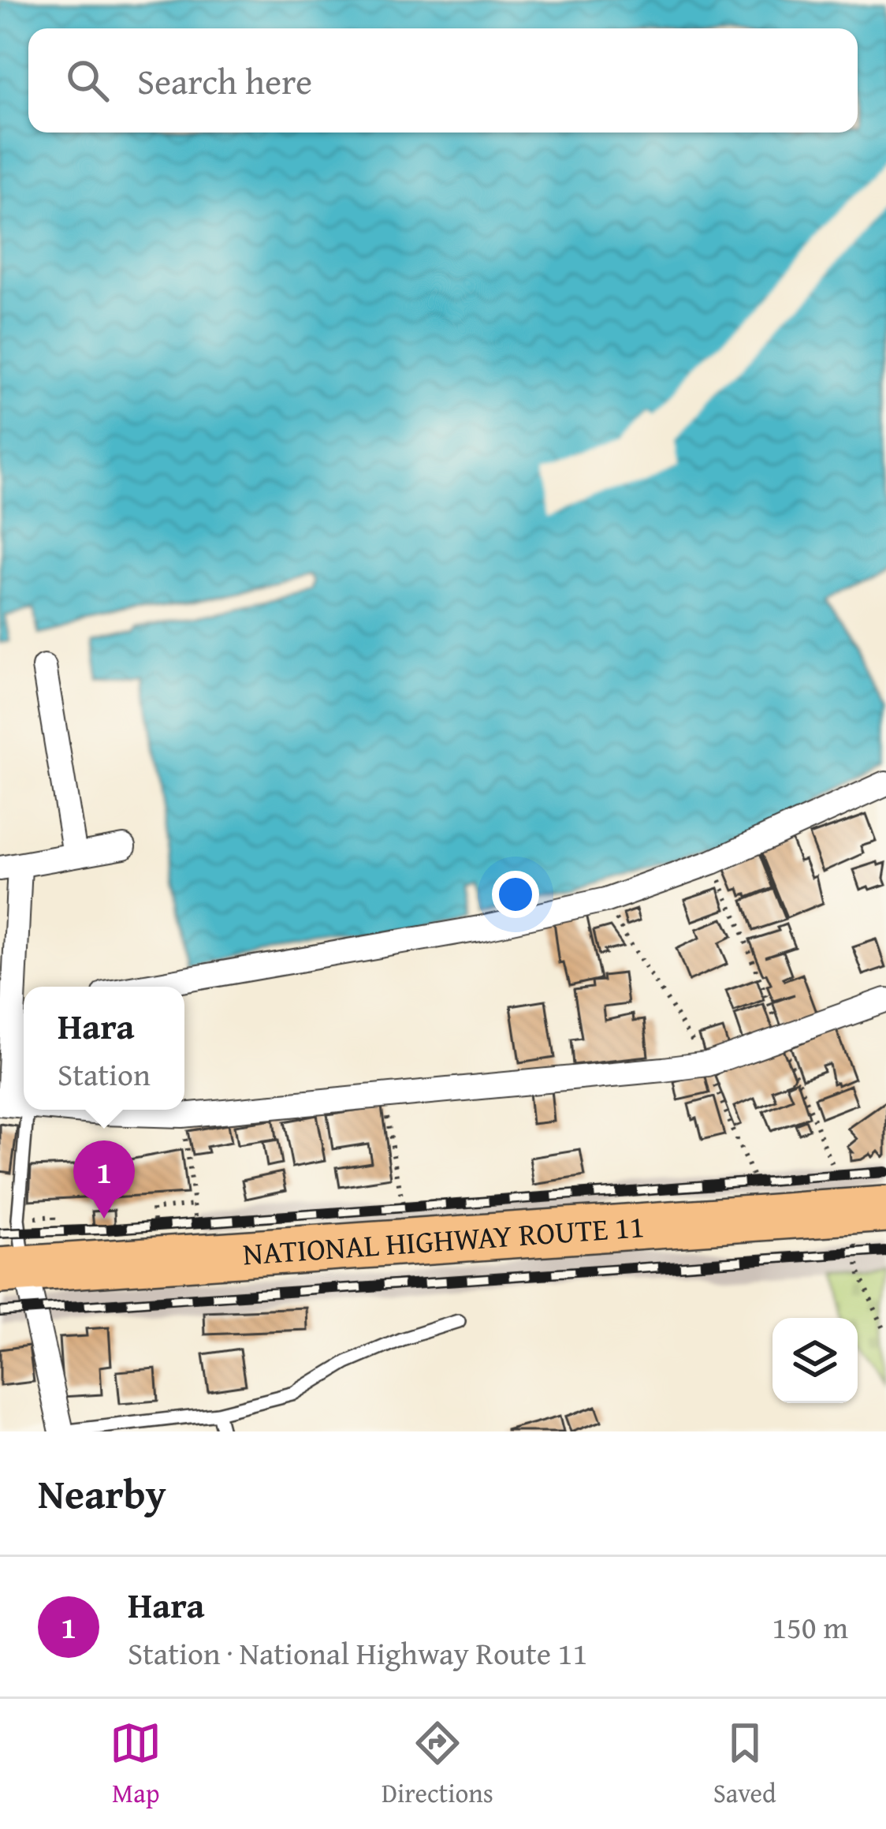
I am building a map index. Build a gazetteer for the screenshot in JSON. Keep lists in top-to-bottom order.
{
  "streets": {
    "highway": ["NATIONAL HIGHWAY ROUTE 11"]
  },
  "page": {
    "search": "Search here",
    "popup": ["Hara", "Station"],
    "pins": "1",
    "heading": "Nearby",
    "list": [
      {
        "mark": "1",
        "name": "Hara",
        "note": "Station · National Highway Route 11",
        "value": "150 m"
      }
    ],
    "nav": ["Map", "Directions", "Saved"]
  }
}
